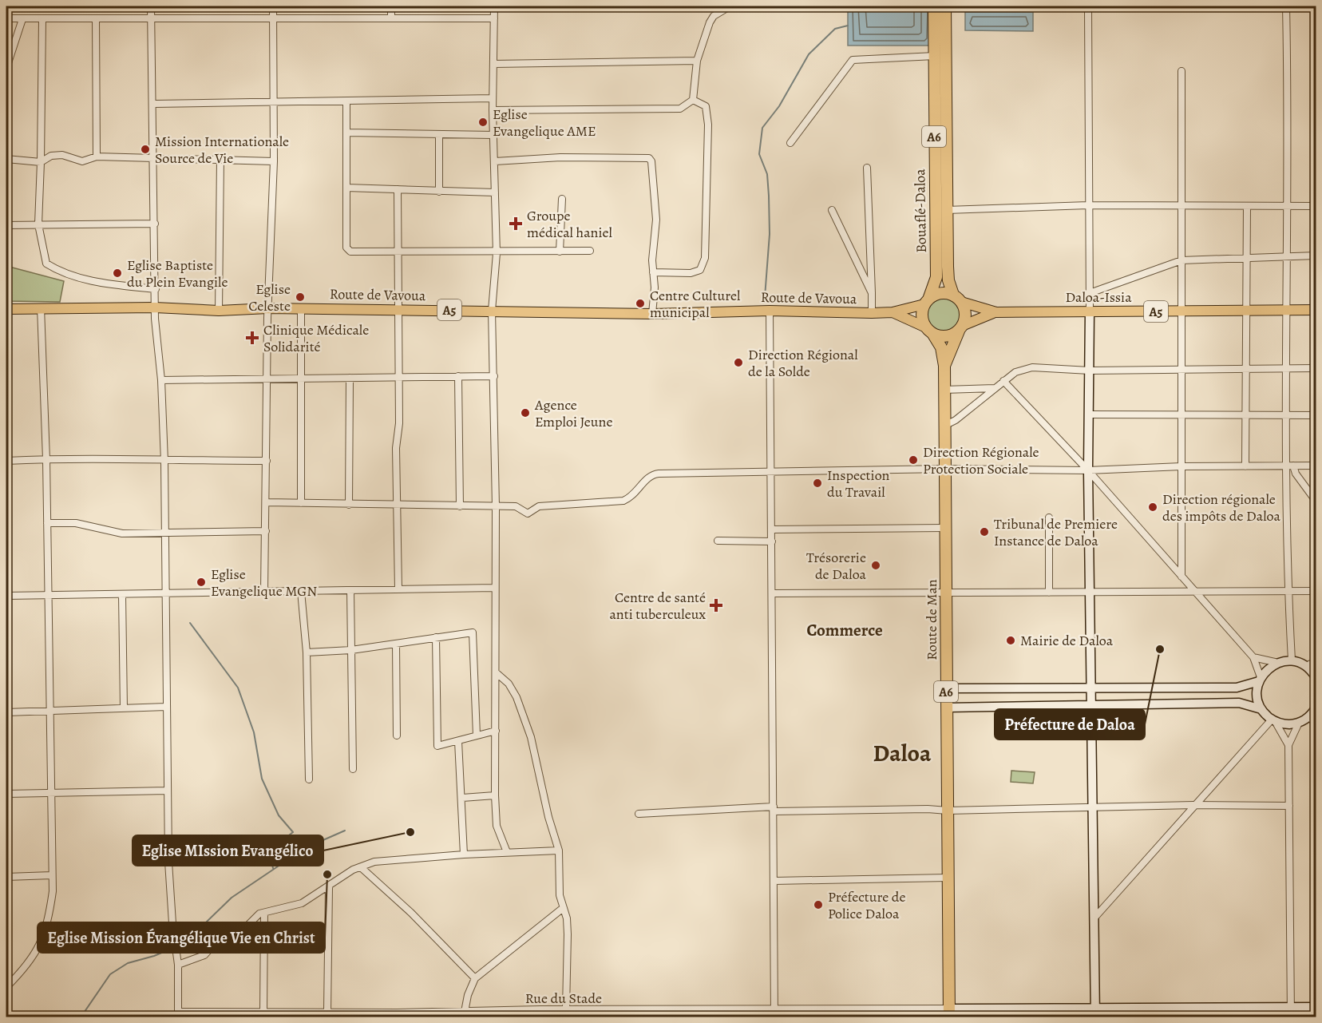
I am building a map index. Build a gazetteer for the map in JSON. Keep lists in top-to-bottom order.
{
  "streets": {
    "highway": ["A6", "Bouaflé-Daloa", "Route de Man"],
    "main road": ["Route de Vavoua", "Daloa-Issia", "A5"],
    "street": ["Rue du Stade"]
  },
  "crossings": [
    ["A6", "Bouaflé-Daloa"],
    ["A6", "A5"],
    ["A6", "Route de Man"],
    ["Bouaflé-Daloa", "A5"],
    ["Route de Vavoua", "A5"],
    ["Daloa-Issia", "A5"],
    ["Route de Man", "Rue du Stade"]
  ],
  "districts": ["Commerce", "Daloa"],
  "places": {
    "other": [
      "Eglise Evangelique AME",
      "Mission Internationale Source de Vie",
      "Eglise Baptiste du Plein Evangile",
      "Eglise Celeste",
      "Centre Culturel municipal",
      "Direction Régional de la Solde",
      "Agence Emploi Jeune",
      "Direction Régionale Protection Sociale",
      "Inspection du Travail",
      "Direction régionale des impôts de Daloa",
      "Tribunal de Premiere Instance de Daloa",
      "Trésorerie de Daloa",
      "Eglise Evangelique MGN",
      "Mairie de Daloa",
      "Préfecture de Daloa",
      "Eglise MIssion Evangélico",
      "Eglise Mission Évangélique Vie en Christ",
      "Préfecture de Police Daloa"
    ],
    "health": ["Groupe médical haniel", "Clinique Médicale Solidarité", "Centre de santé anti tuberculeux"]
  }
}
